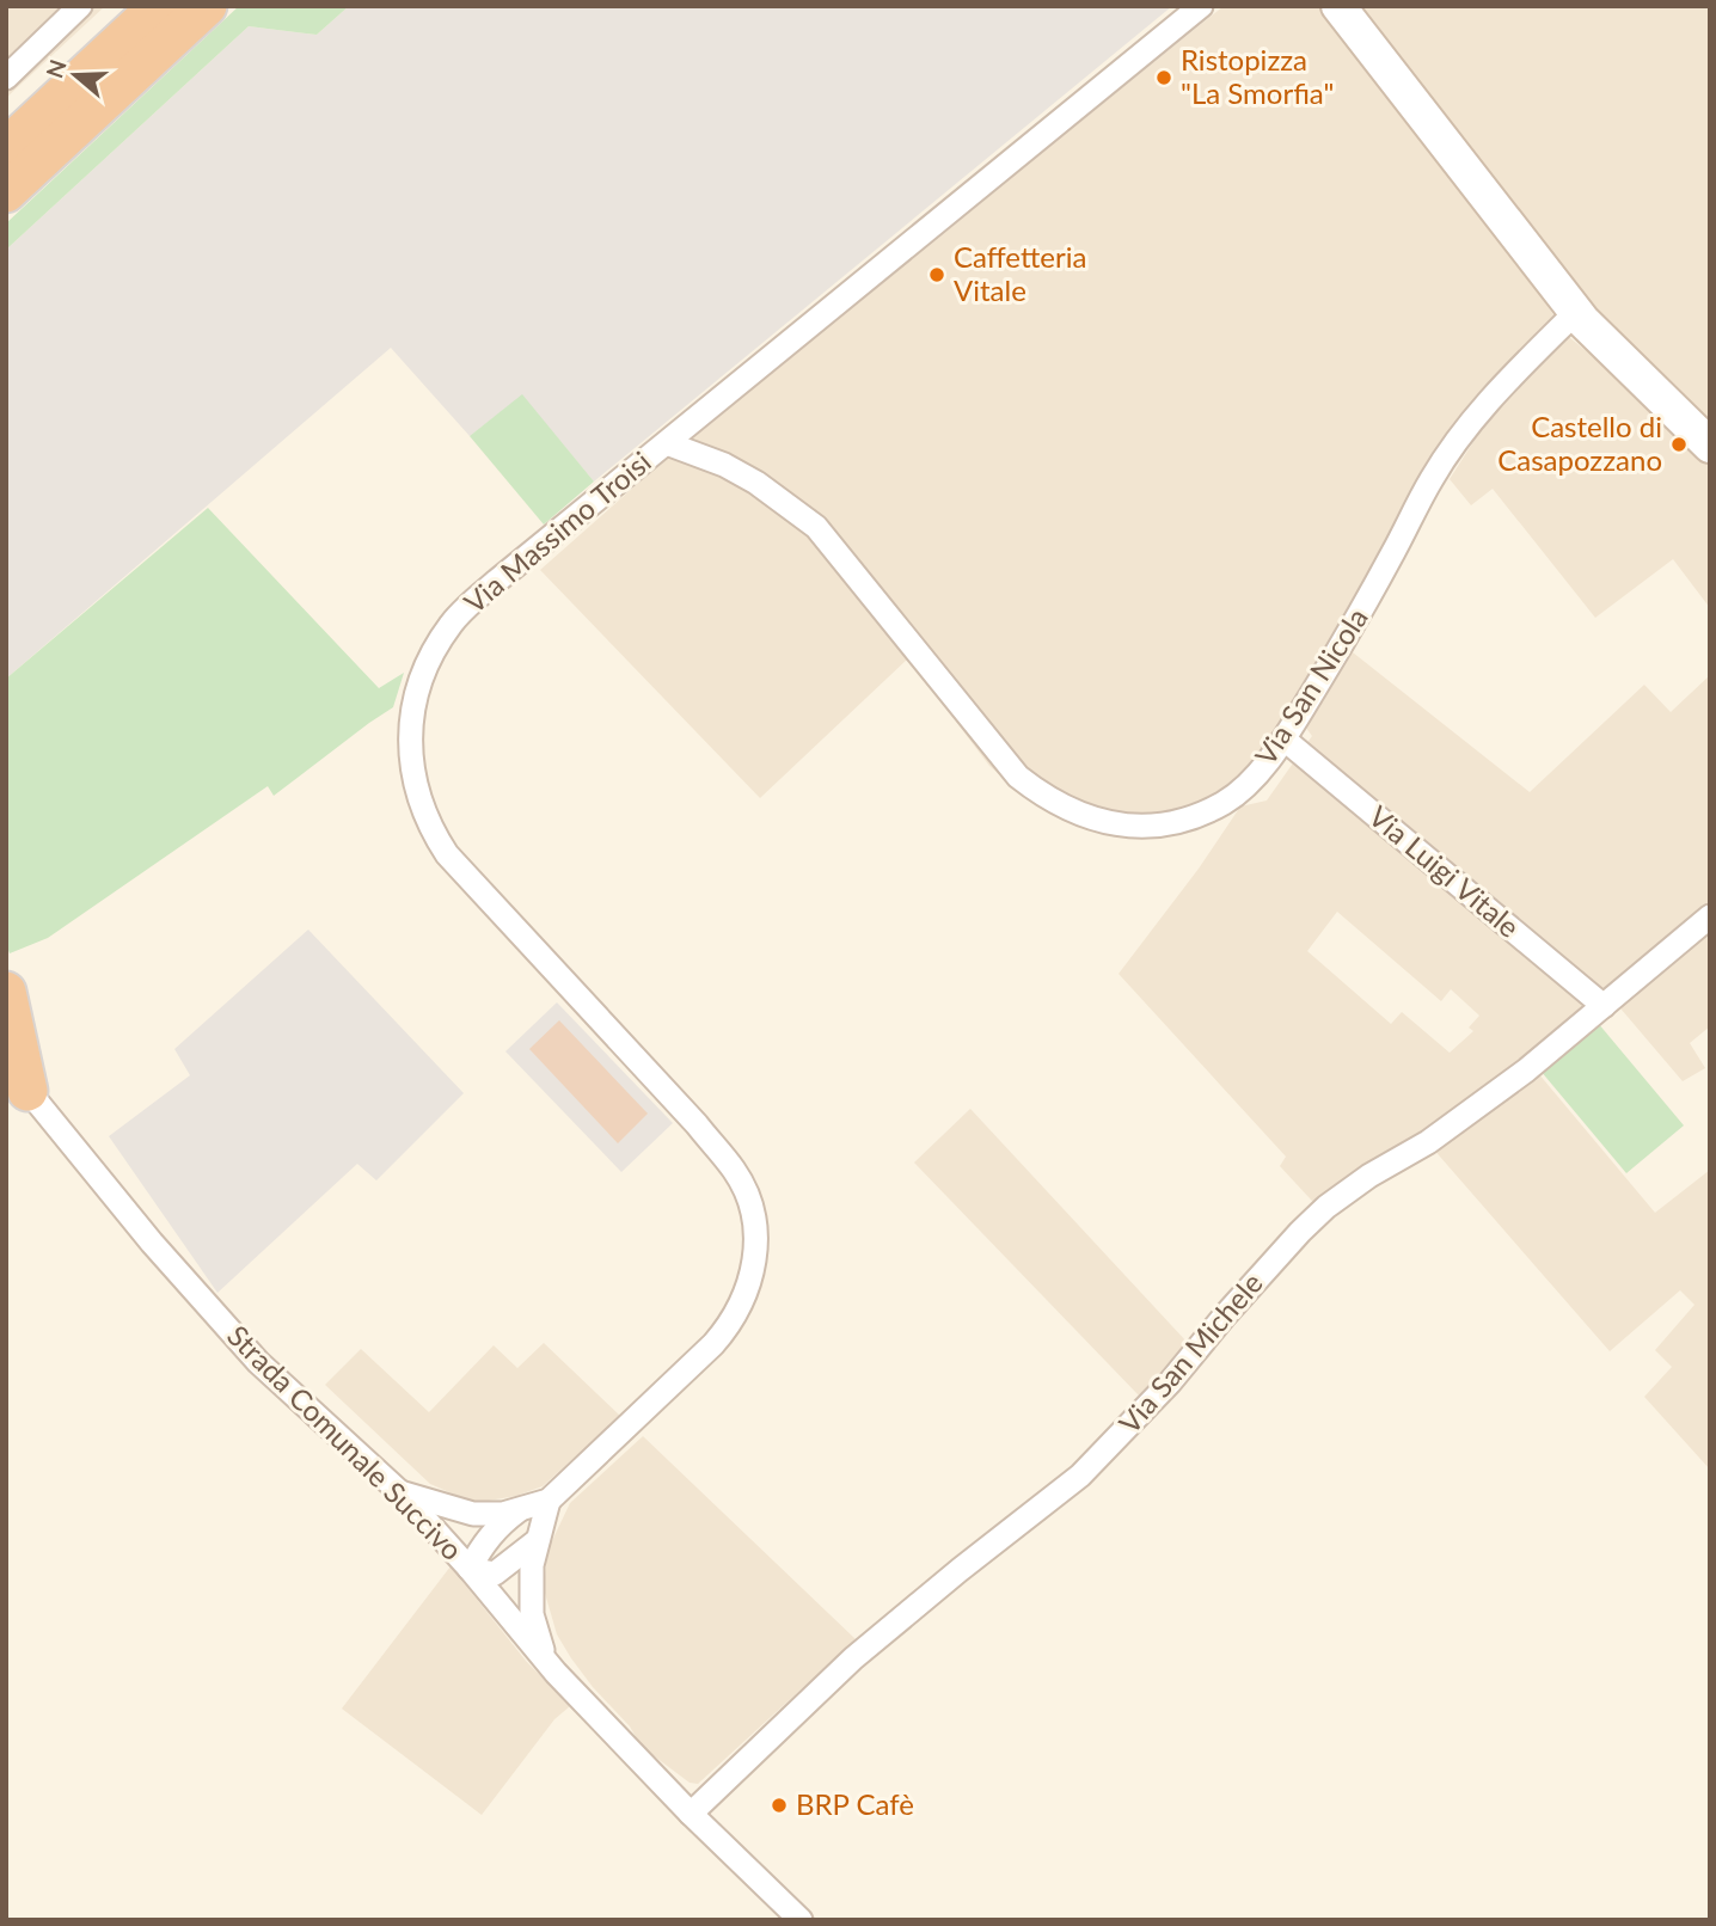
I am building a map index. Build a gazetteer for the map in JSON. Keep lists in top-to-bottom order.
{
  "streets": {
    "street": [
      "Via Massimo Troisi",
      "Via San Nicola",
      "Via Luigi Vitale",
      "Via San Michele",
      "Strada Comunale Succivo"
    ]
  },
  "crossings": [
    ["Via Massimo Troisi", "Via San Nicola"],
    ["Via Massimo Troisi", "Strada Comunale Succivo"],
    ["Via San Nicola", "Via Luigi Vitale"],
    ["Via Luigi Vitale", "Via San Michele"],
    ["Via San Michele", "Strada Comunale Succivo"]
  ],
  "places": [
    "Ristopizza \"La Smorfia\"",
    "Caffetteria Vitale",
    "Castello di Casapozzano",
    "BRP Cafè"
  ],
  "north": "left"
}
